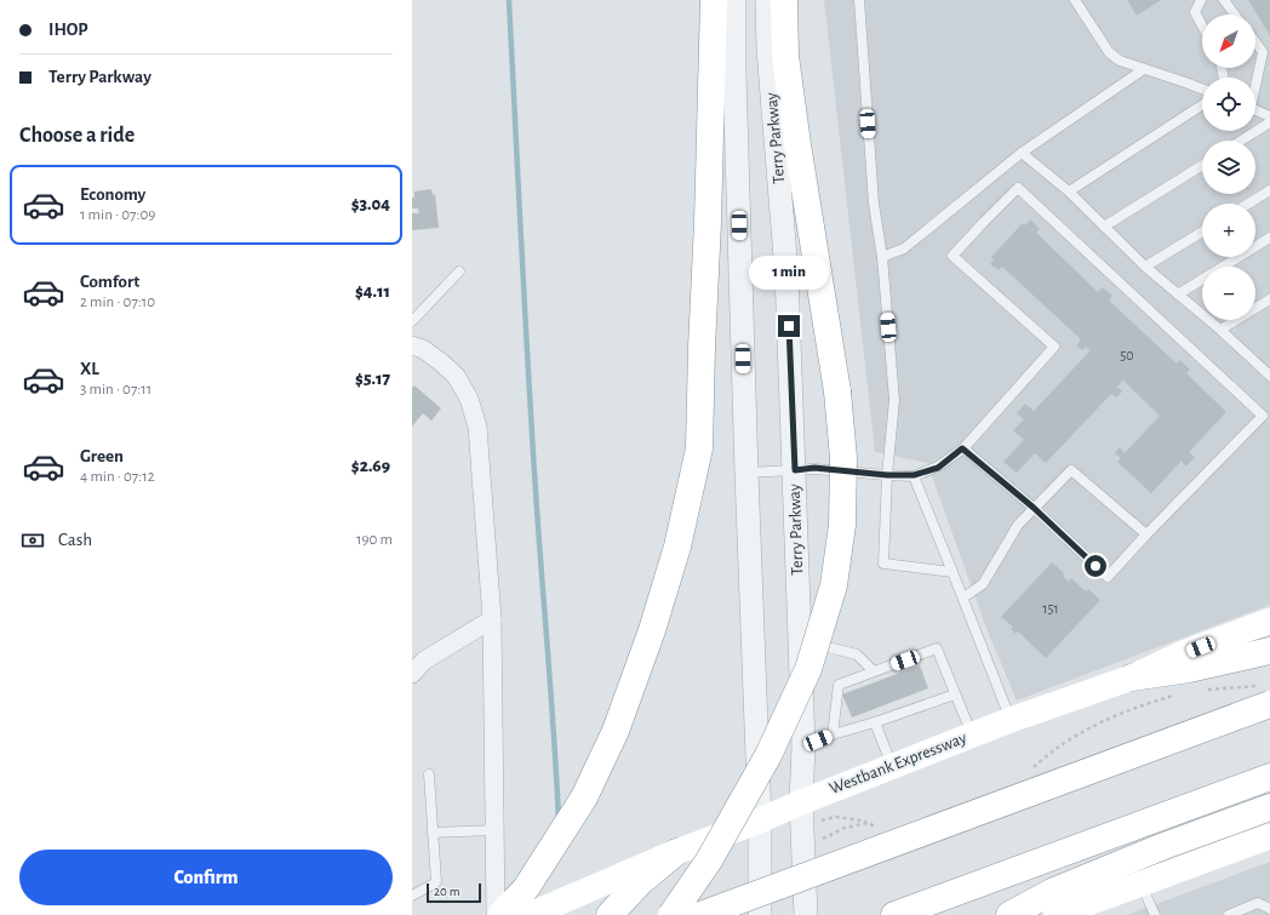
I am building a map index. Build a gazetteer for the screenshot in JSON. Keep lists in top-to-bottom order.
{
  "streets": {
    "main road": ["Westbank Expressway"],
    "street": ["Terry Parkway"]
  },
  "crossings": [
    ["Terry Parkway", "Westbank Expressway"]
  ],
  "house_numbers": ["50", "151"],
  "scale_bar": "20 m",
  "north": "bottom left",
  "page": {
    "banner": ["IHOP", "Terry Parkway"],
    "map_buttons": ["+", "−"],
    "heading": "Choose a ride",
    "list": [
      {
        "name": "Economy",
        "note": "1 min · 07:09",
        "value": "$3.04"
      },
      {
        "name": "Comfort",
        "note": "2 min · 07:10",
        "value": "$4.11"
      },
      {
        "name": "XL",
        "note": "3 min · 07:11",
        "value": "$5.17"
      },
      {
        "name": "Green",
        "note": "4 min · 07:12",
        "value": "$2.69"
      }
    ],
    "bubble": "1 min",
    "pay": ["Cash", "190 m"],
    "buttons": "Confirm",
    "scale": "20 m"
  }
}
